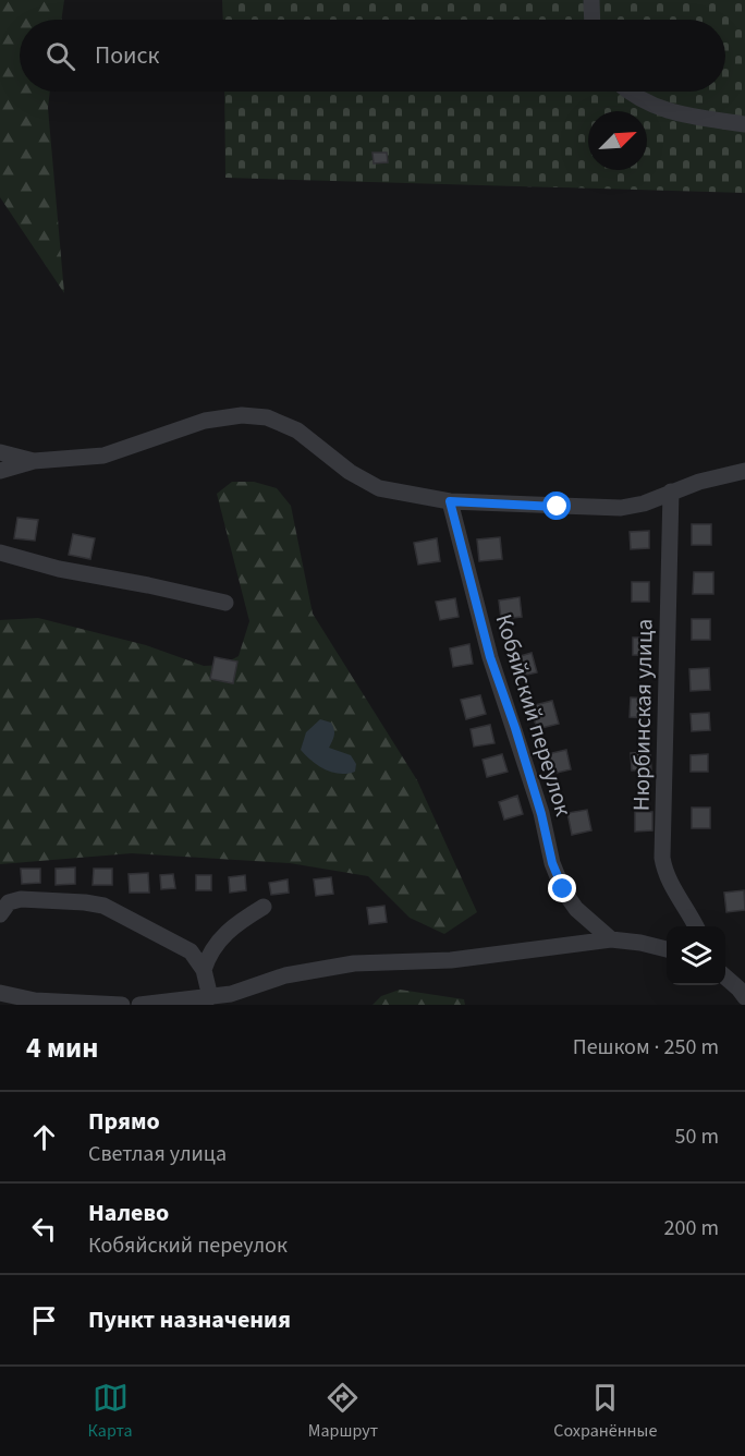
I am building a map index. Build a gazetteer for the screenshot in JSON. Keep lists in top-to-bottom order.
{
  "streets": {
    "street": ["Кобяйский переулок", "Нюрбинская улица"]
  },
  "north": "top right",
  "page": {
    "search": "Поиск",
    "heading": ["4 мин", "Пешком · 250 m"],
    "list": [
      ["Прямо", "Светлая улица", "50 m"],
      ["Налево", "Кобяйский переулок", "200 m"],
      "Пункт назначения"
    ],
    "nav": ["Карта", "Маршрут", "Сохранённые"]
  }
}
